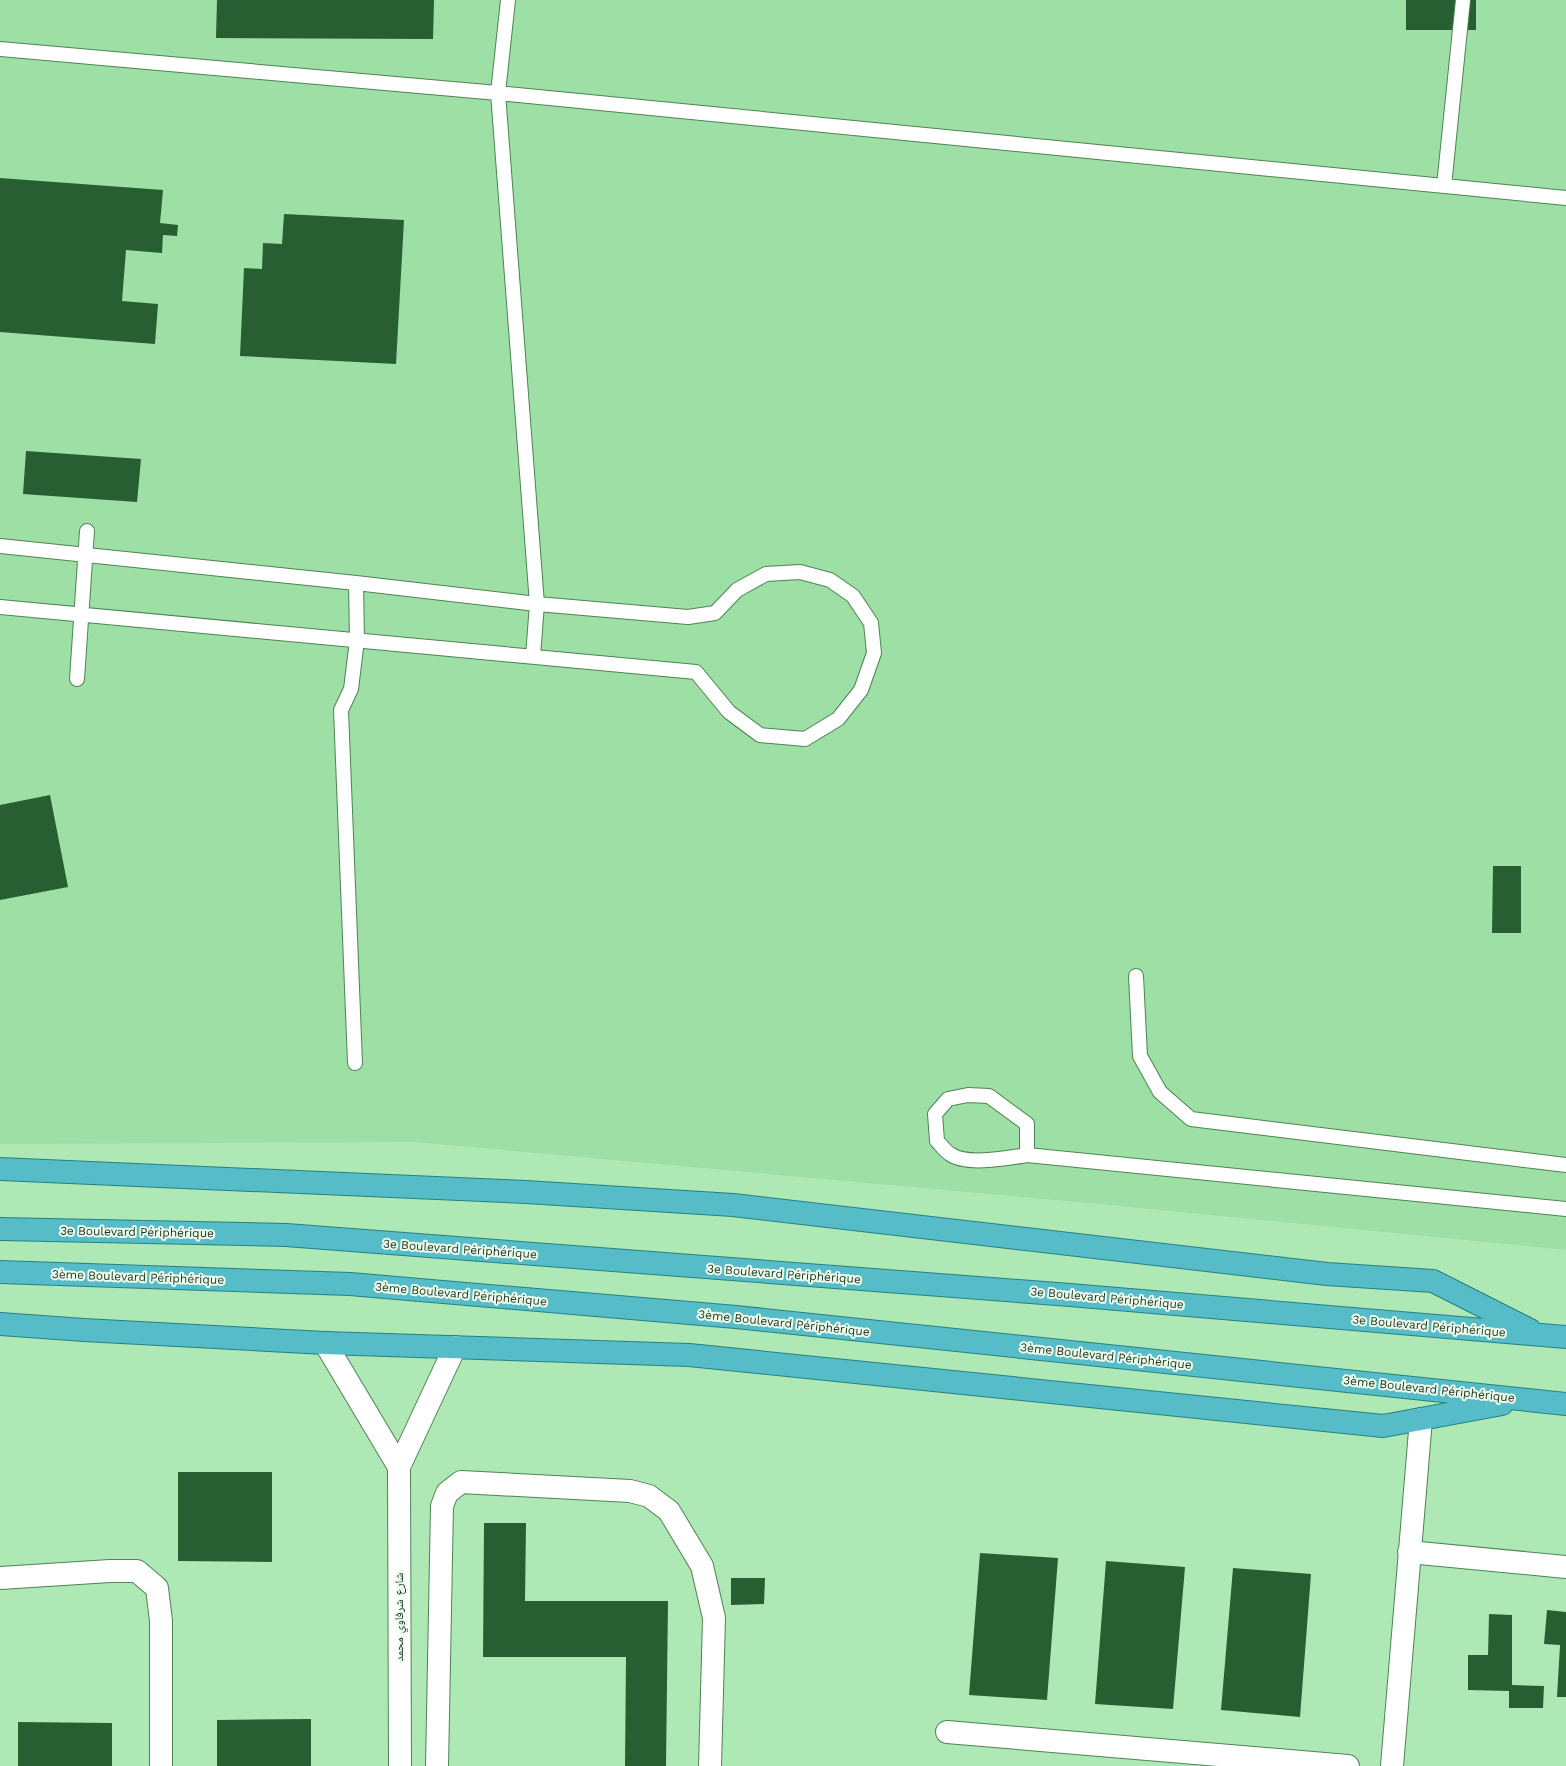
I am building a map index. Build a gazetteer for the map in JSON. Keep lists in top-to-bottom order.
{
  "streets": {
    "highway": ["3e Boulevard Périphérique", "3ème Boulevard Périphérique"],
    "street": ["شارع شرفاوي محمد"]
  }
}
